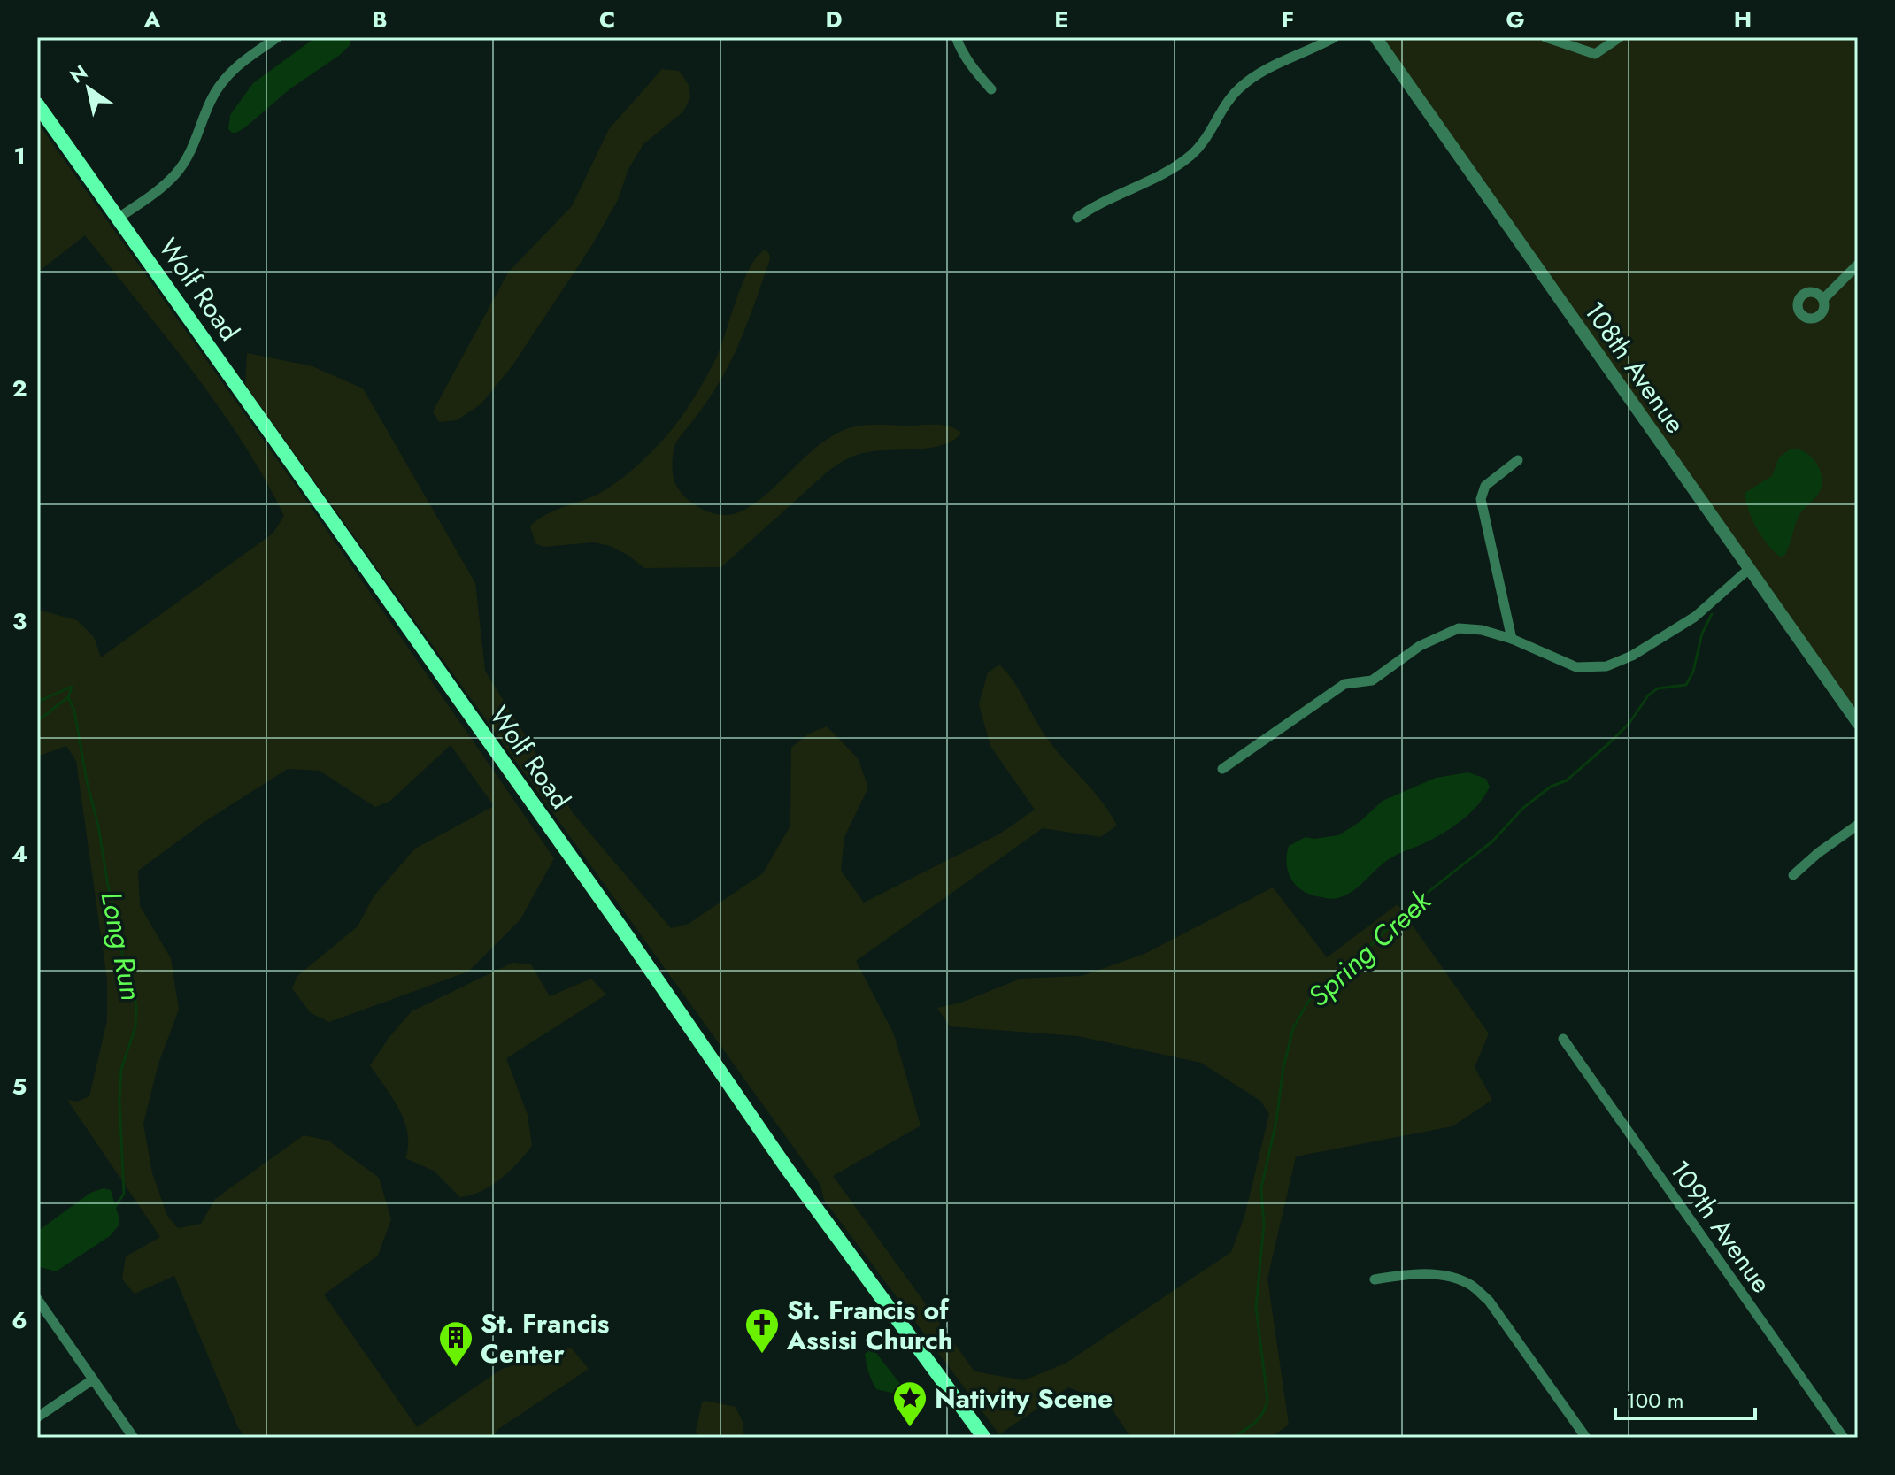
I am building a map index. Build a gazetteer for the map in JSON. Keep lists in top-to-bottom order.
{
  "streets": {
    "main road": ["Wolf Road"],
    "street": ["108th Avenue", "109th Avenue"]
  },
  "water": ["Long Run", "Spring Creek"],
  "places": {
    "church": ["St. Francis of Assisi Church"],
    "building": ["St. Francis Center"],
    "place": ["Nativity Scene"]
  },
  "scale_bar": "100 m",
  "north": "top left",
  "grid": {
    "columns": [
      "A",
      "B",
      "C",
      "D",
      "E",
      "F",
      "G",
      "H"
    ],
    "rows": [
      "1",
      "2",
      "3",
      "4",
      "5",
      "6"
    ]
  }
}
